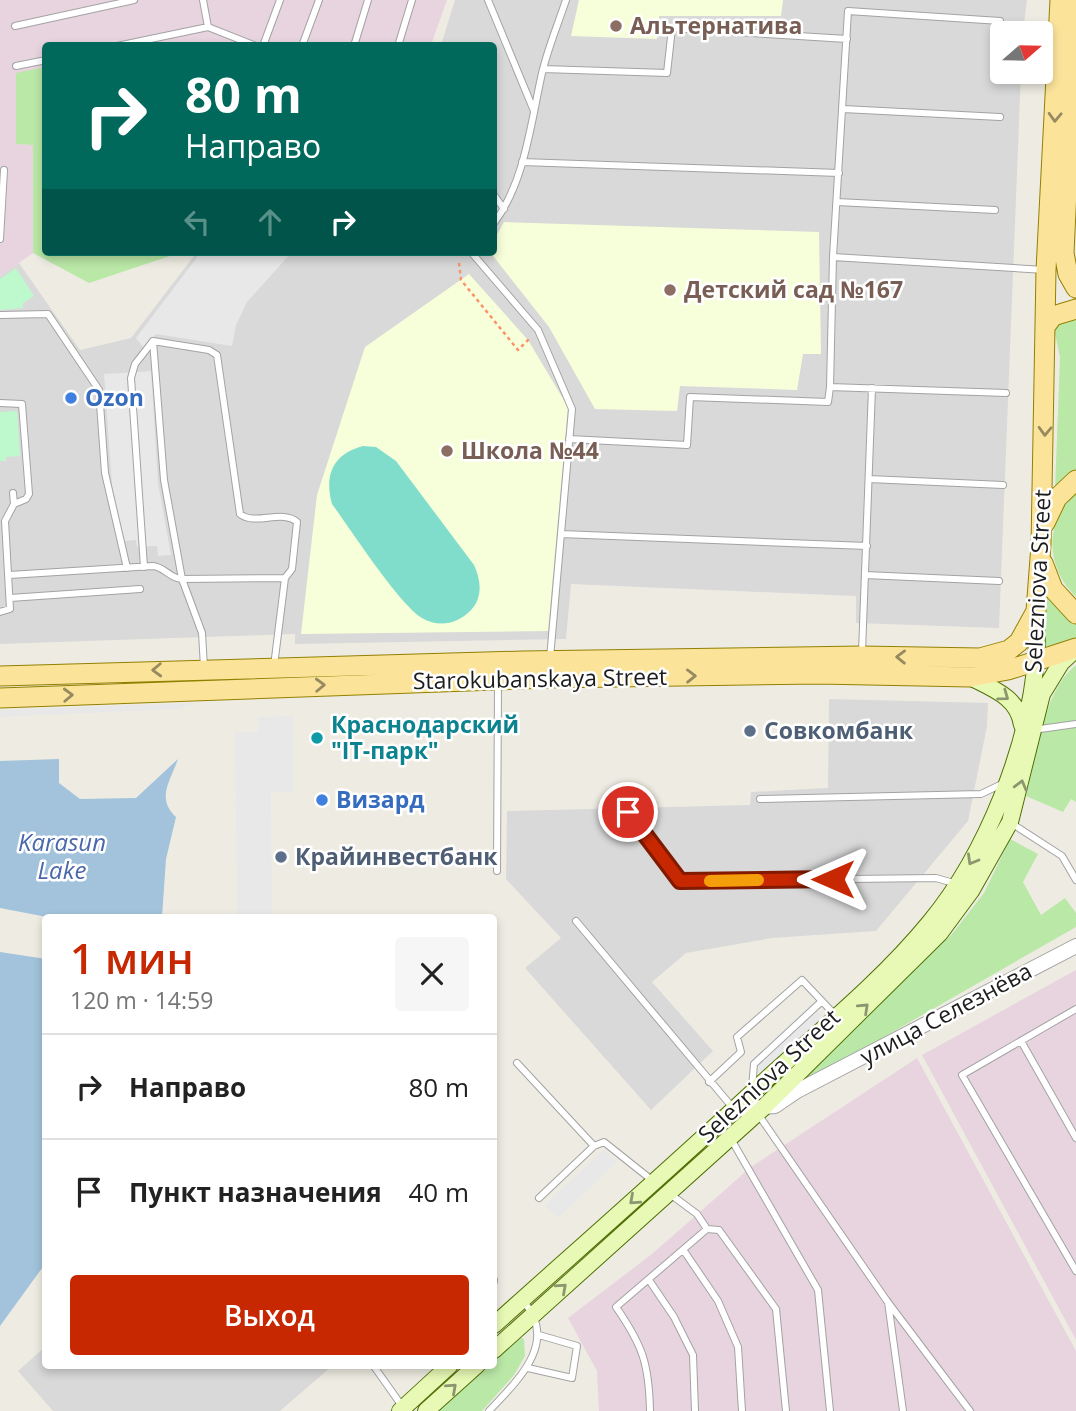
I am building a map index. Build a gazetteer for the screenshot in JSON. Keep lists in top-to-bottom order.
{
  "streets": {
    "main road": ["Selezniova Street", "Starokubanskaya Street"],
    "street": ["улица Селезнёва"]
  },
  "crossings": [
    ["Selezniova Street", "Starokubanskaya Street"],
    ["Selezniova Street", "улица Селезнёва"]
  ],
  "water": ["Karasun Lake"],
  "places": [
    "Альтернатива",
    "Детский сад №167",
    "Ozon",
    "Школа №44",
    "Совкомбанк",
    "Краснодарский \"IT-парк\"",
    "Визард",
    "Крайинвестбанк"
  ],
  "north": "right",
  "page": {
    "turn": ["80 m", "Направо"],
    "heading": ["1 мин", "120 m · 14:59"],
    "list": [
      {
        "name": "Направо",
        "value": "80 m"
      },
      {
        "name": "Пункт назначения",
        "value": "40 m"
      }
    ],
    "buttons": "Выход"
  }
}
